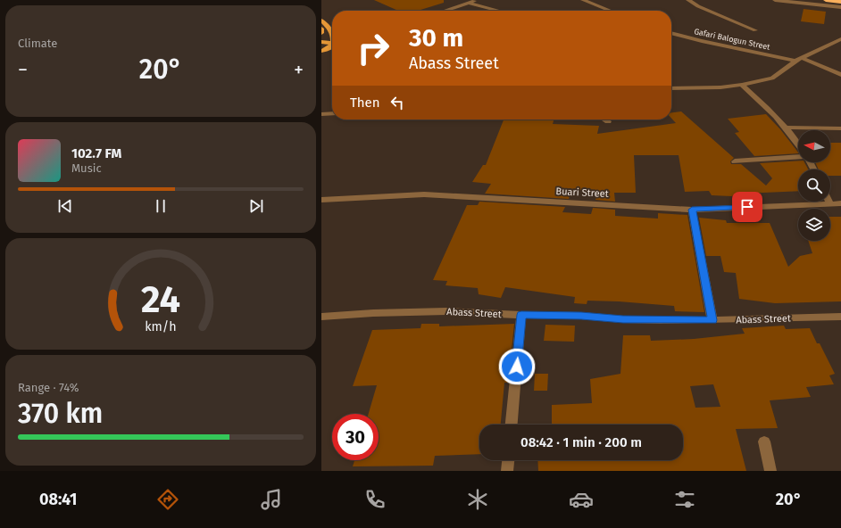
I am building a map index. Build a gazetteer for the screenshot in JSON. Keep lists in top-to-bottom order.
{
  "streets": {
    "street": ["Gafari Balogun Street", "Buari Street", "Abass Street"]
  },
  "north": "left",
  "page": {
    "tile": [
      "Climate",
      ["Range · 74%", "370 km"]
    ],
    "turn": ["30 m", "Abass Street"],
    "heat": ["−", "20°", "+"],
    "then": "Then",
    "song": ["102.7 FM", "Music"],
    "limit": "30",
    "trip": "08:42 · 1 min · 200 m",
    "tabs": ["08:41", "20°"],
    "gauge": ["24", "km/h"]
  }
}
